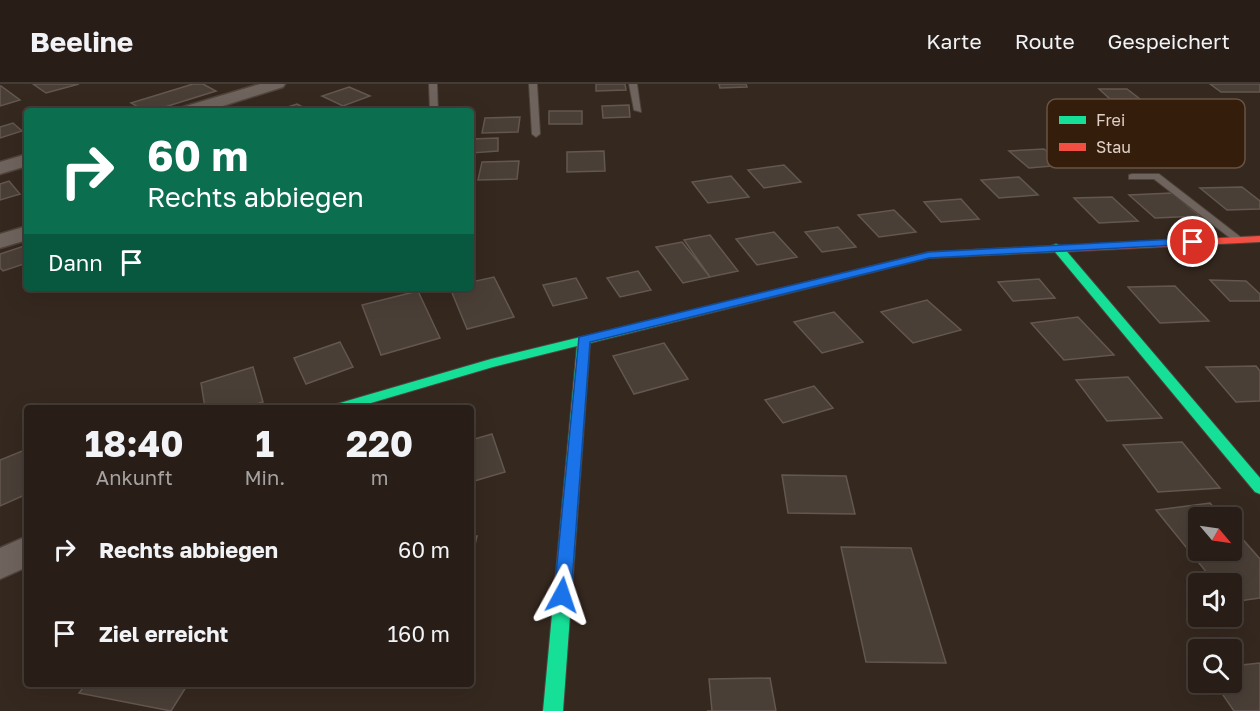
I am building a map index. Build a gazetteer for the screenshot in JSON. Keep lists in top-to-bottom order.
{
  "legend": ["Frei", "Stau"],
  "north": "bottom right",
  "page": {
    "header": "Beeline",
    "nav": ["Karte", "Route", "Gespeichert"],
    "turn": ["60 m", "Rechts abbiegen"],
    "then": "Dann",
    "eta": [
      "18:40",
      "Ankunft",
      "1",
      "Min.",
      "220",
      "m"
    ],
    "list": [
      {
        "name": "Rechts abbiegen",
        "value": "60 m"
      },
      {
        "name": "Ziel erreicht",
        "value": "160 m"
      }
    ]
  }
}
